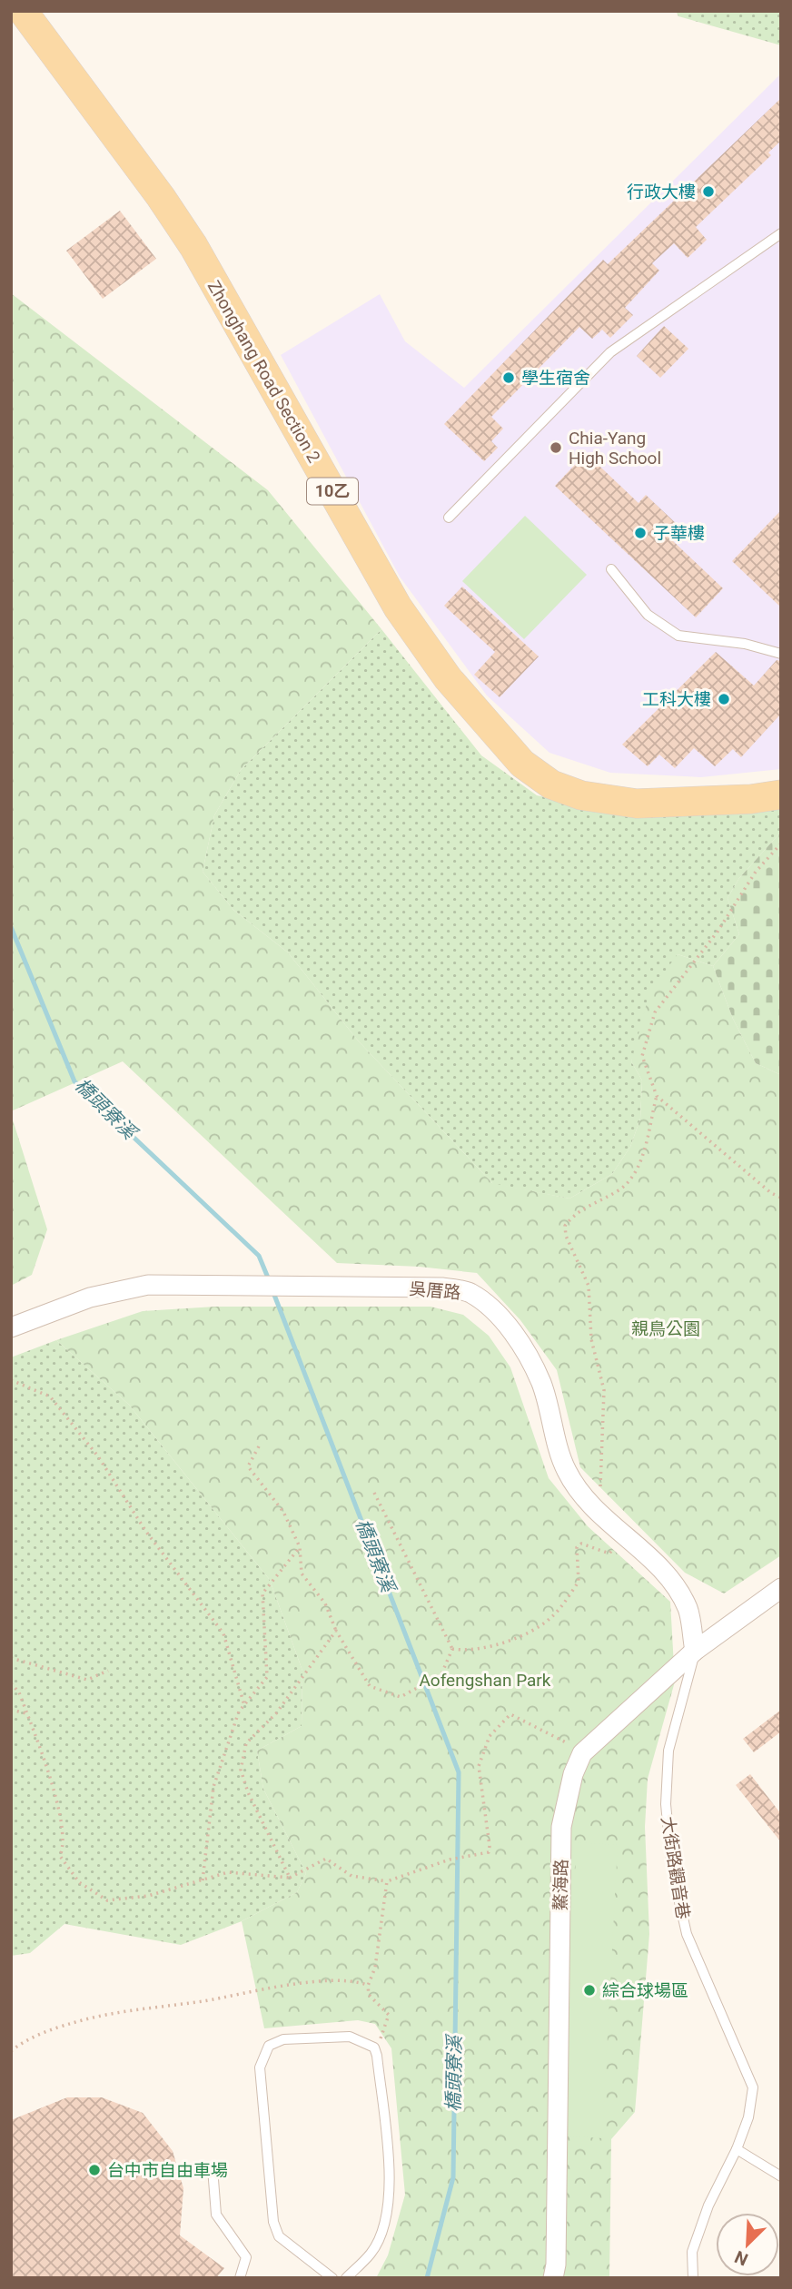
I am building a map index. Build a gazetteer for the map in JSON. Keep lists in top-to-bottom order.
{
  "streets": {
    "main road": ["Zhonghang Road Section 2", "10乙"],
    "street": ["吳厝路", "鰲海路"],
    "lane": ["大街路觀音巷"]
  },
  "crossings": [
    ["吳厝路", "大街路觀音巷"],
    ["吳厝路", "鰲海路"],
    ["大街路觀音巷", "鰲海路"]
  ],
  "water": ["橋頭寮溪"],
  "parks": ["親鳥公園", "Aofengshan Park"],
  "places": [
    "行政大樓",
    "學生宿舍",
    "Chia-Yang High School",
    "子華樓",
    "工科大樓",
    "綜合球場區",
    "台中市自由車場"
  ],
  "north": "bottom left"
}
